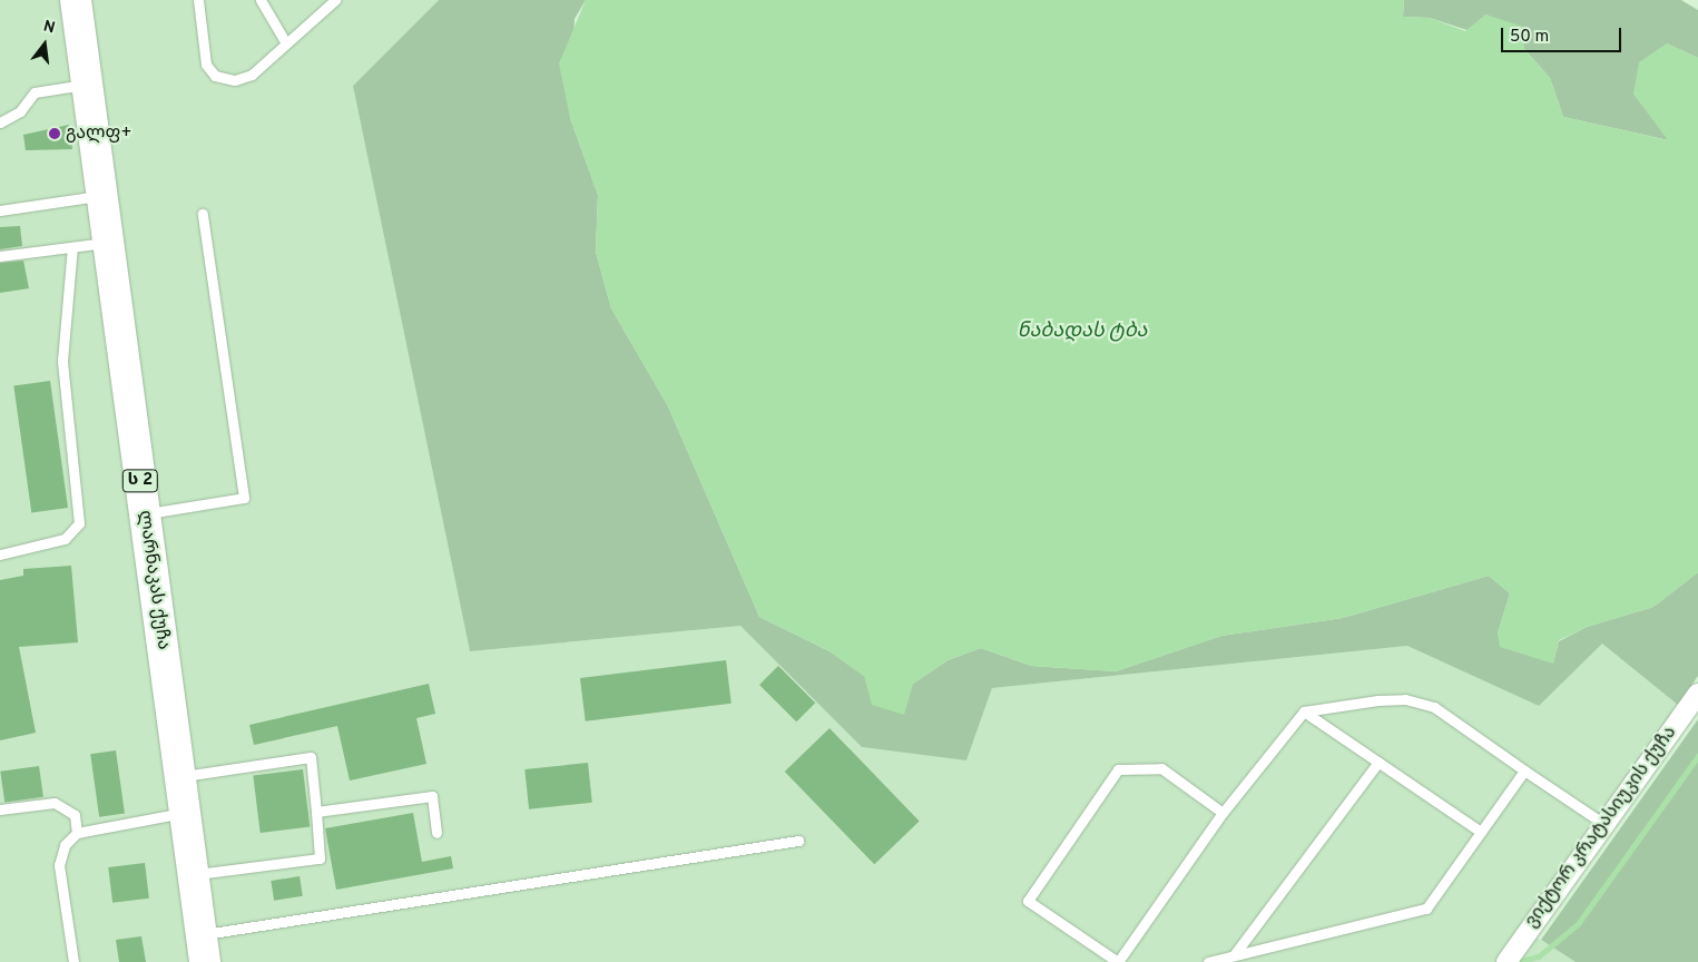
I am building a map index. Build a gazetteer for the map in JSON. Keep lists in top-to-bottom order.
{
  "streets": {
    "highway": ["ს 2", "ლარნაკას ქუჩა"],
    "street": ["ვიქტორ კრატასიუკის ქუჩა"]
  },
  "water": ["ნაბადას ტბა"],
  "places": ["გალფ+"],
  "scale_bar": "50 m",
  "north": "top"
}
